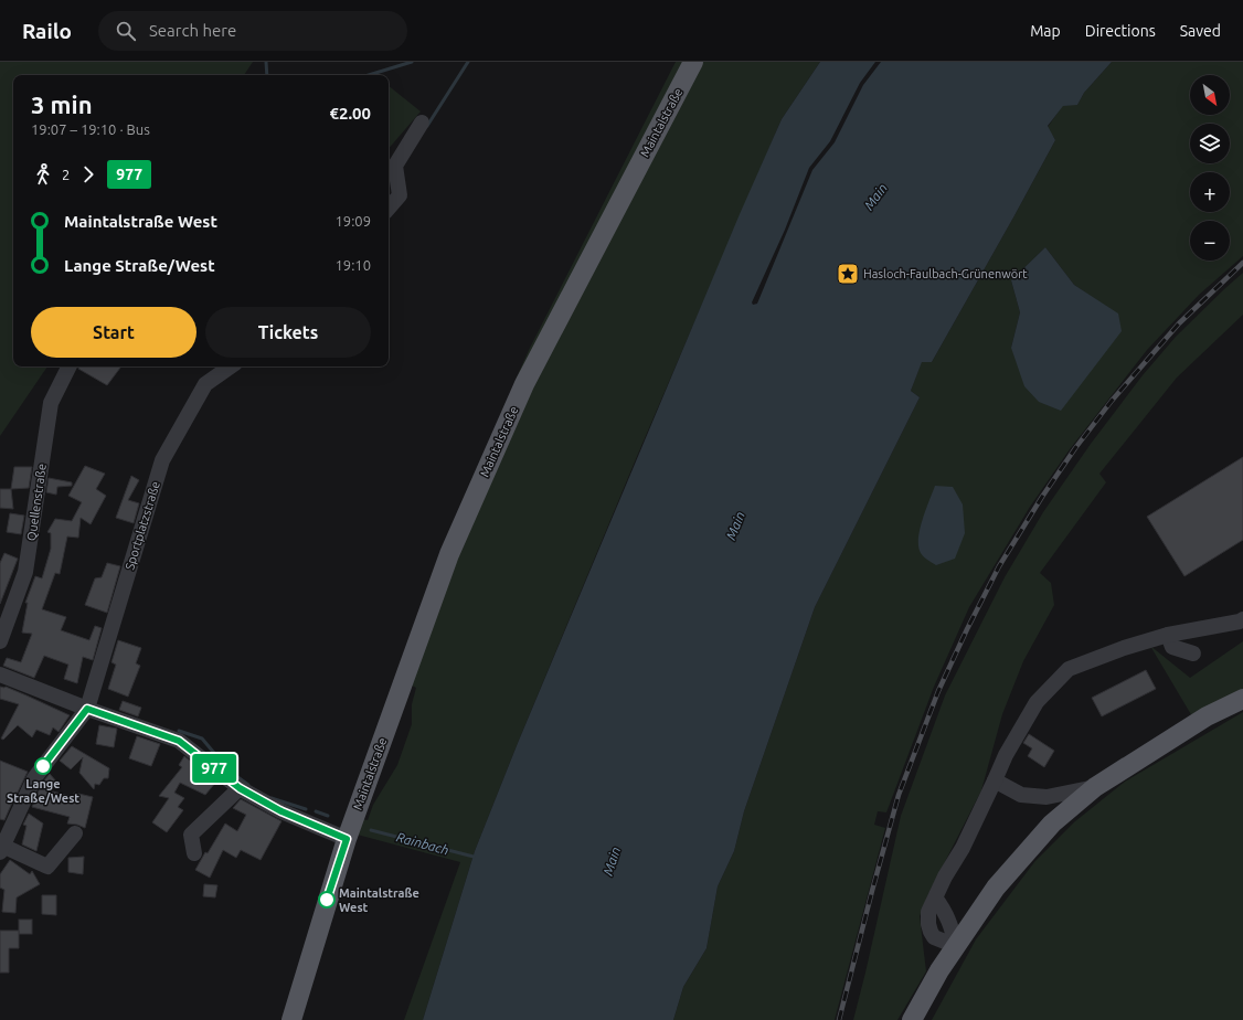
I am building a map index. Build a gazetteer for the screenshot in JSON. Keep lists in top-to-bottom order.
{
  "streets": {
    "main road": ["Maintalstraße"],
    "street": ["Quellenstraße", "Sportplatzstraße"]
  },
  "water": ["Main", "Rainbach"],
  "places": {
    "place": ["Hasloch-Faulbach-Grünenwört"],
    "other": ["Lange Straße/West", "Maintalstraße West"]
  },
  "lines": ["bus line 977"],
  "north": "bottom right",
  "page": {
    "header": "Railo",
    "search": "Search here",
    "nav": ["Map", "Directions", "Saved"],
    "on_map": "977",
    "map_buttons": ["+", "−"],
    "heading": ["3 min", "19:07 – 19:10 · Bus", "€2.00"],
    "legs": ["2", "977"],
    "list": [
      {
        "name": "Maintalstraße West",
        "value": "19:09"
      },
      {
        "name": "Lange Straße/West",
        "value": "19:10"
      }
    ],
    "buttons": ["Start", "Tickets"]
  }
}
